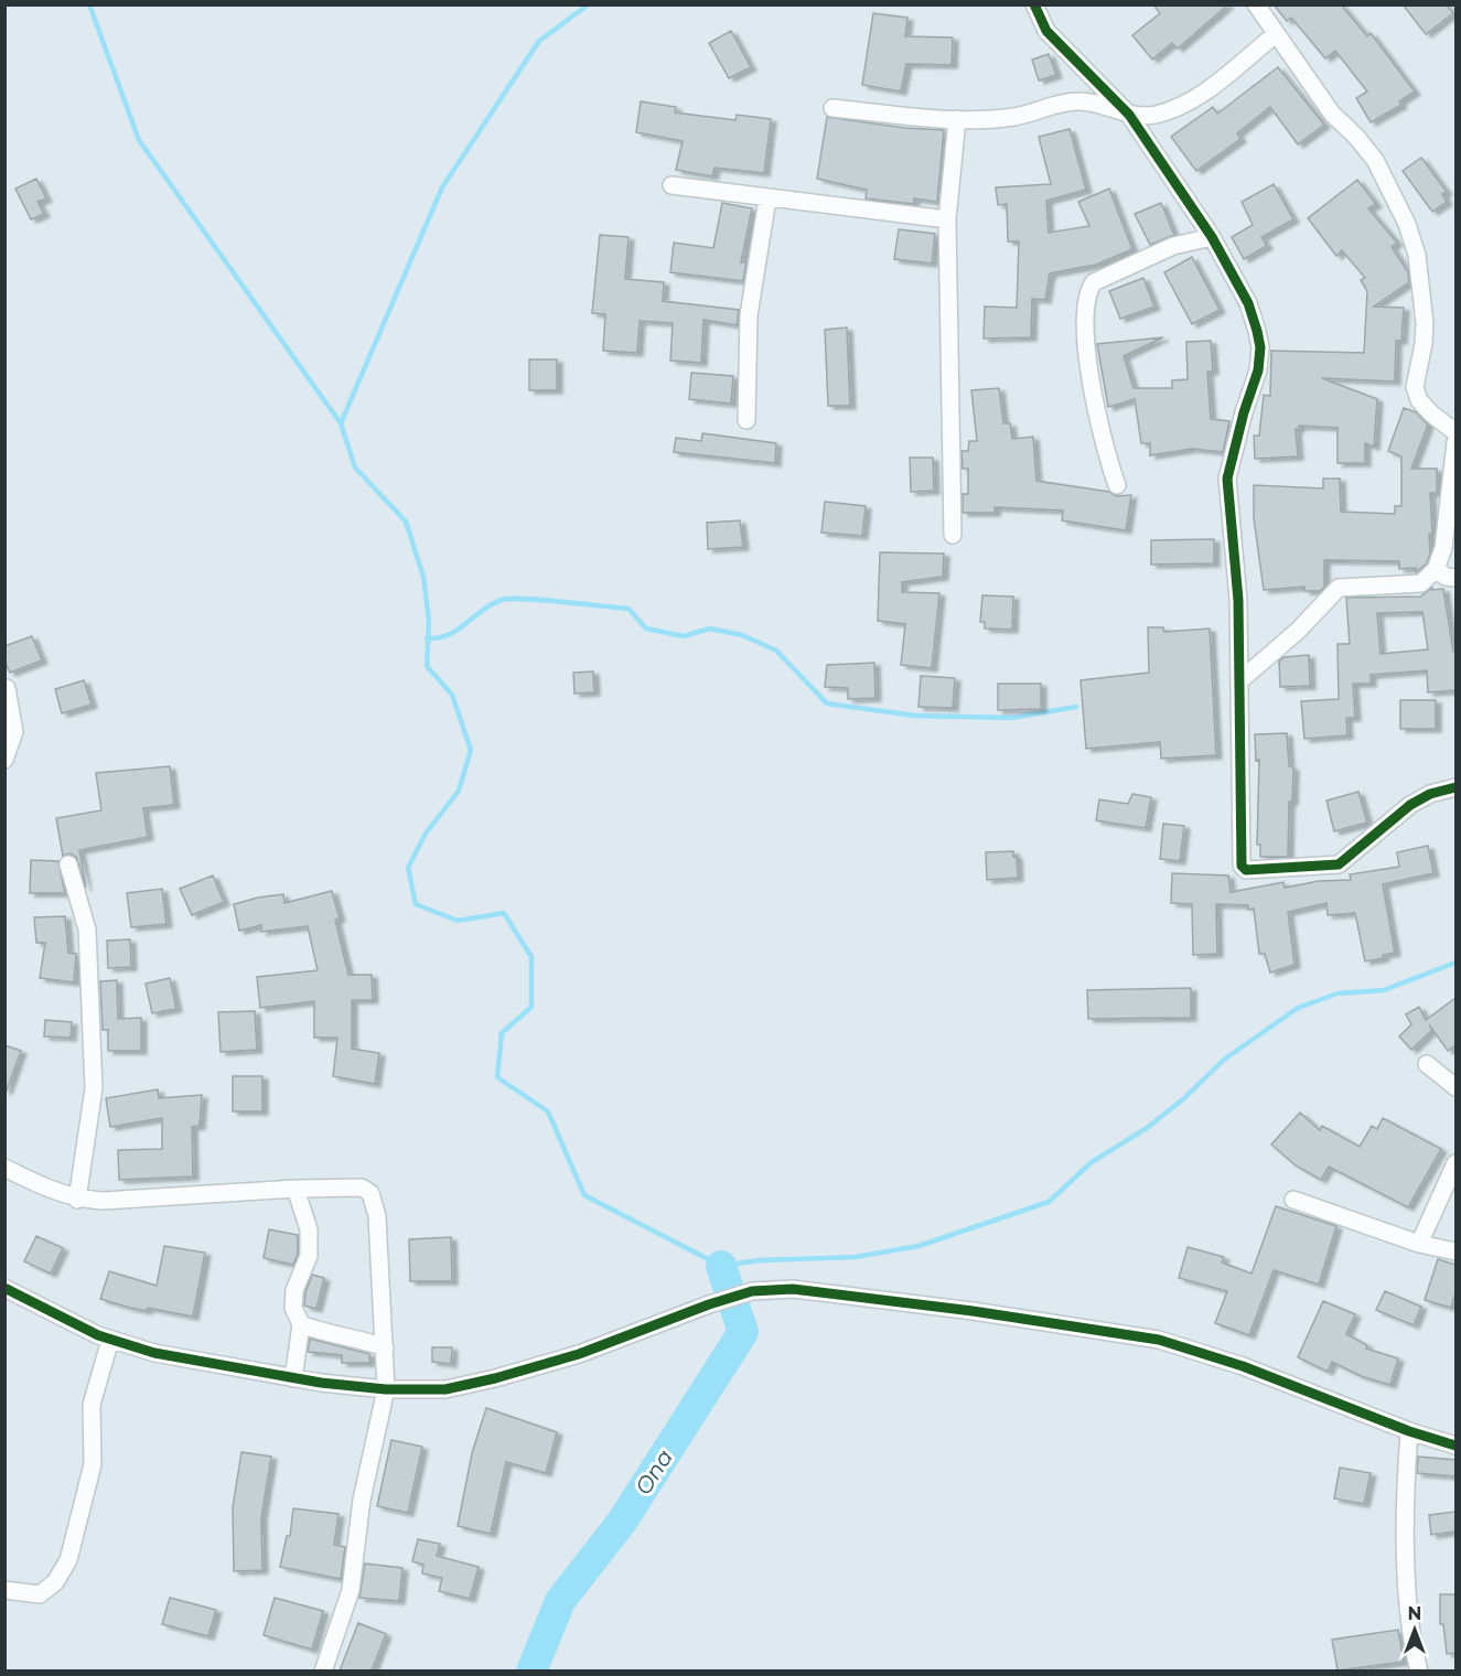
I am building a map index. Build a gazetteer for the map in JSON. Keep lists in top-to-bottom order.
{
  "water": ["Ona"],
  "north": "top"
}
